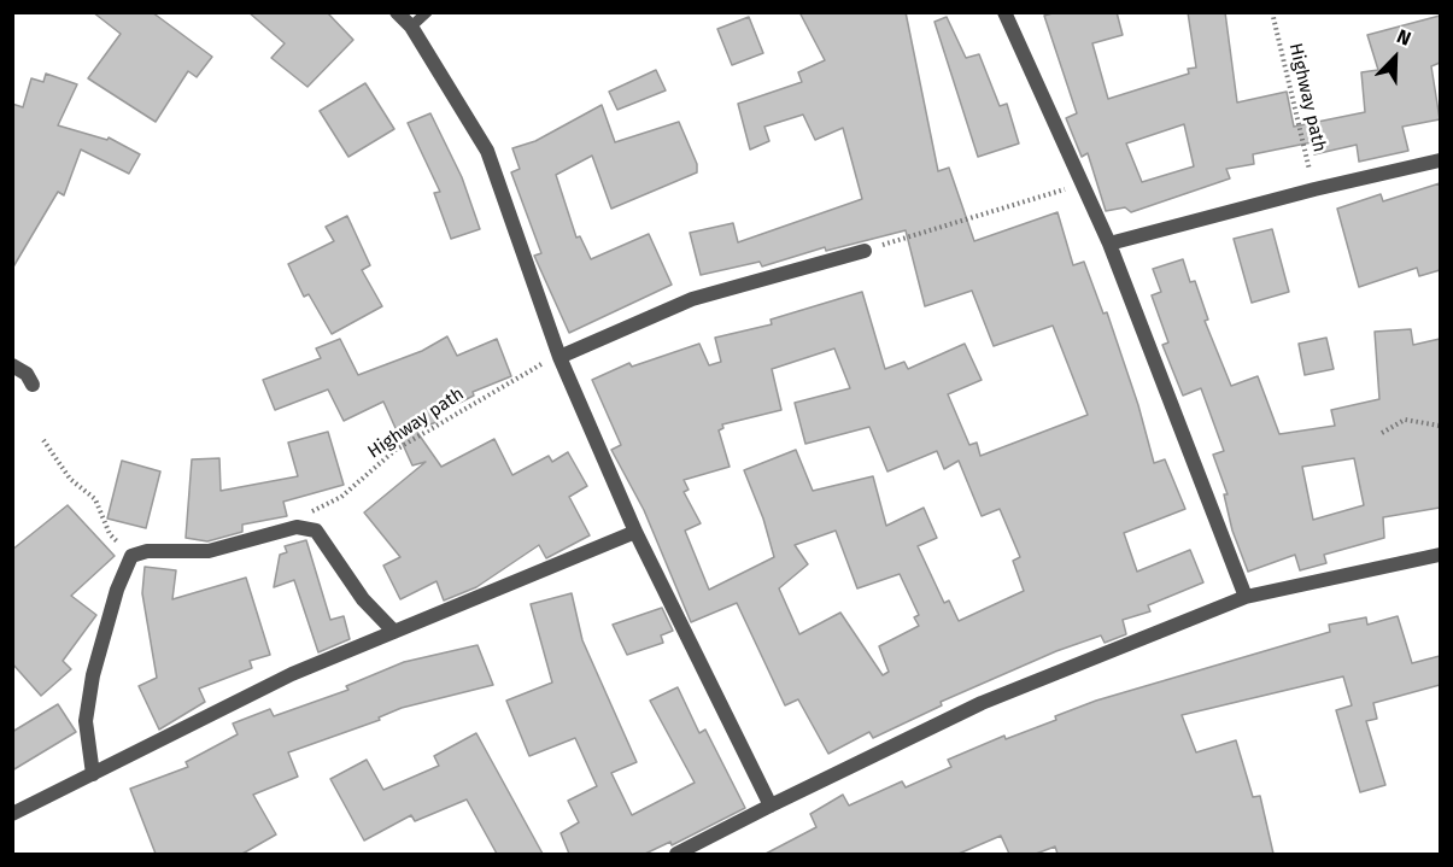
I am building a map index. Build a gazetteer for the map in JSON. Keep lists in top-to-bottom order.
{
  "streets": {
    "path": ["Highway path"]
  },
  "north": "top right"
}
